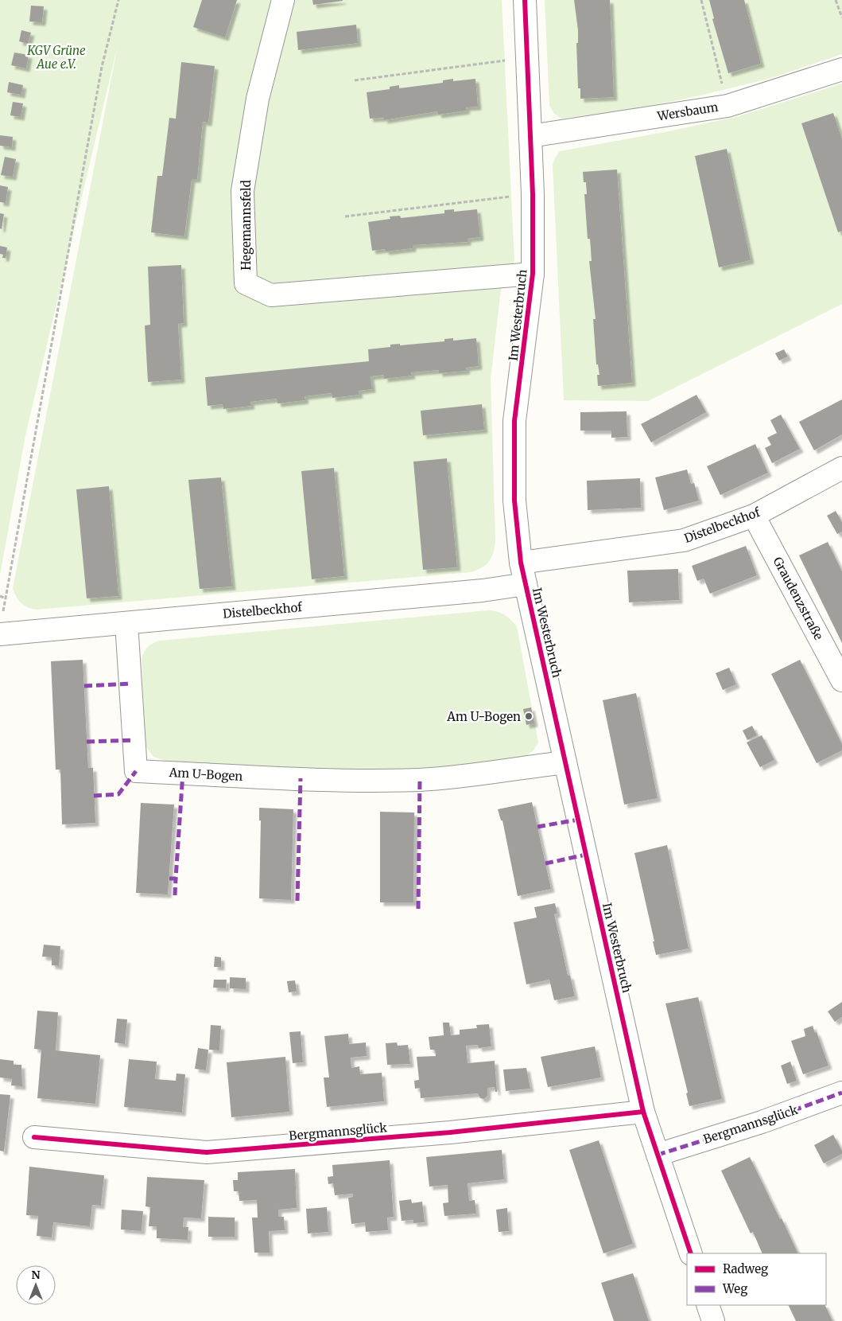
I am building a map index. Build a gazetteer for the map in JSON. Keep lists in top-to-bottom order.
{
  "streets": {
    "street": [
      "Wersbaum",
      "Hegemannsfeld",
      "Im Westerbruch",
      "Distelbeckhof",
      "Graudenzstraße",
      "Am U-Bogen",
      "Bergmannsglück"
    ]
  },
  "crossings": [
    ["Wersbaum", "Im Westerbruch"],
    ["Hegemannsfeld", "Im Westerbruch"],
    ["Im Westerbruch", "Distelbeckhof"],
    ["Im Westerbruch", "Am U-Bogen"],
    ["Im Westerbruch", "Bergmannsglück"],
    ["Distelbeckhof", "Graudenzstraße"],
    ["Distelbeckhof", "Am U-Bogen"]
  ],
  "parks": ["KGV Grüne Aue e.V."],
  "places": ["Am U-Bogen"],
  "legend": ["Radweg", "Weg"],
  "north": "top"
}
